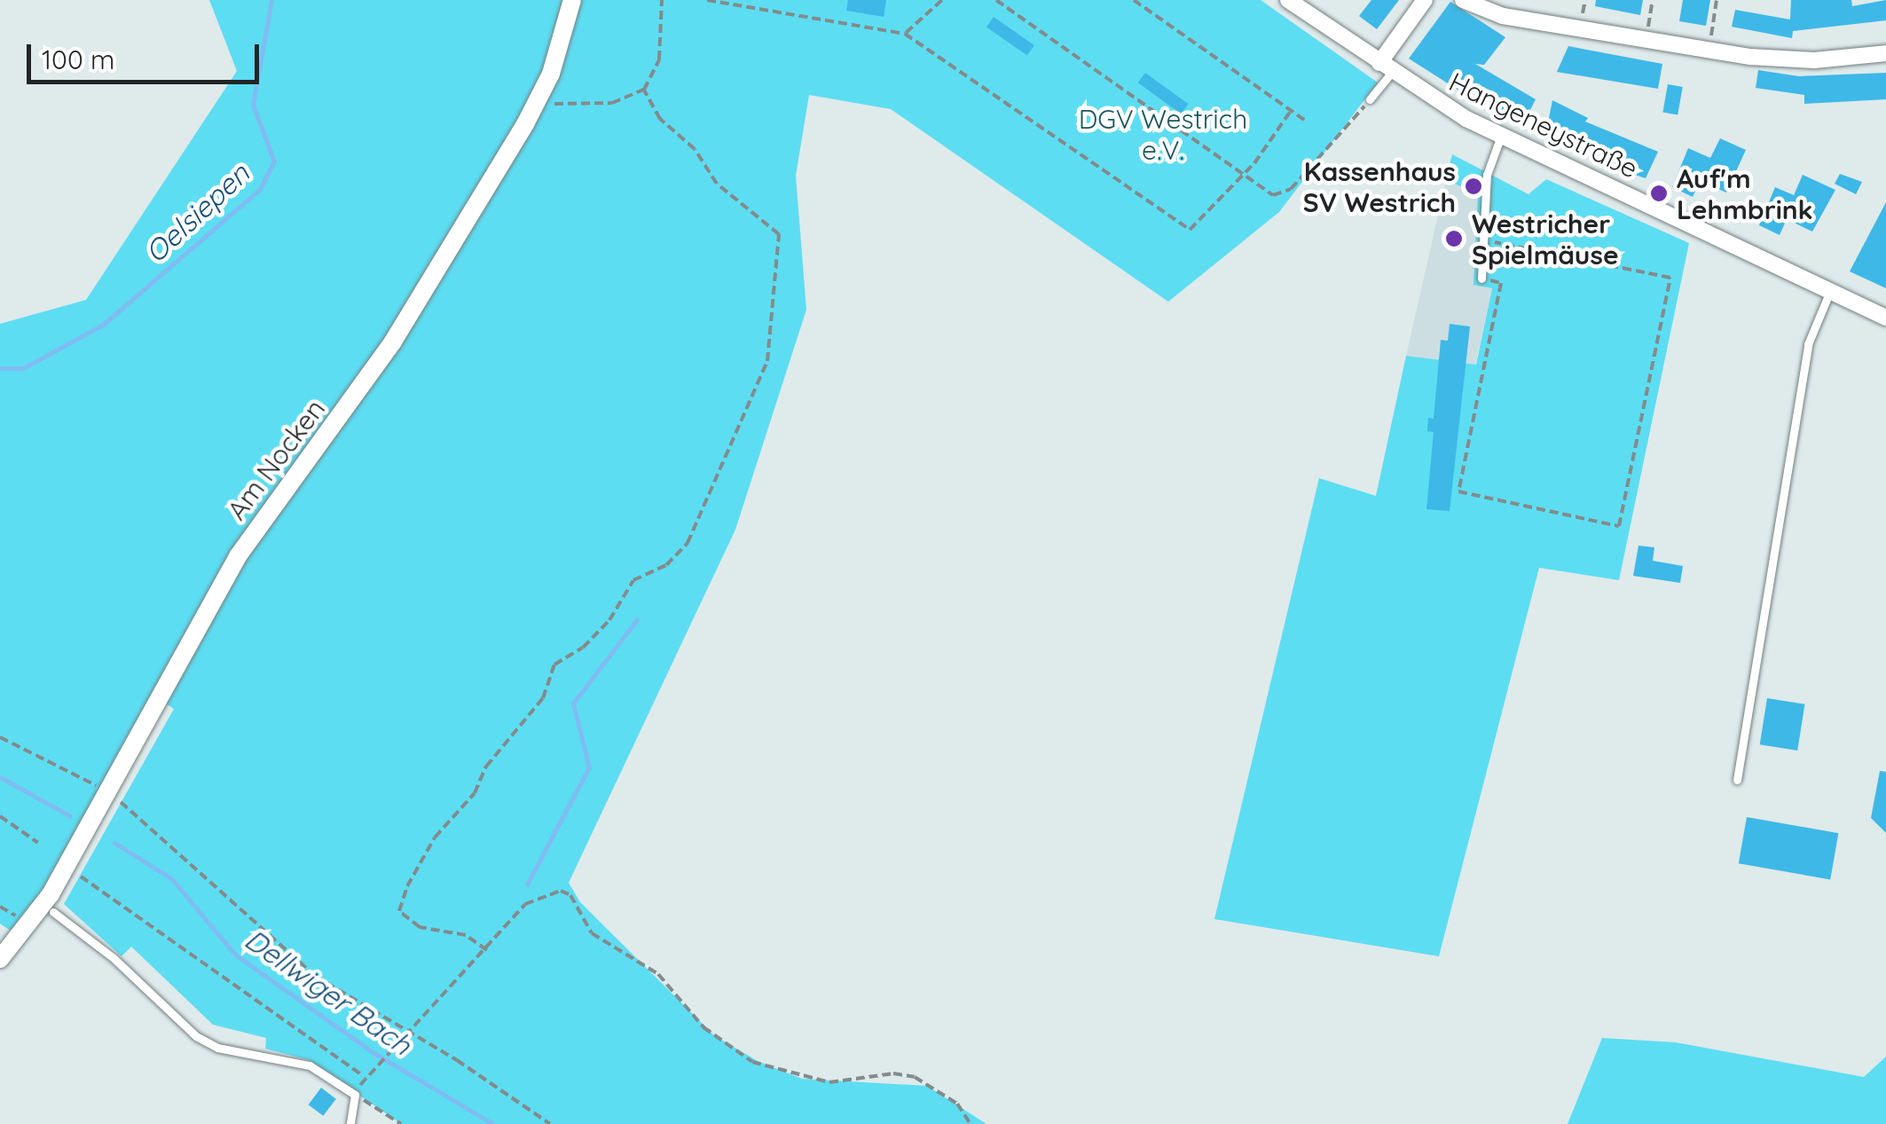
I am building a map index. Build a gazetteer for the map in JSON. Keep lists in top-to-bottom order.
{
  "streets": {
    "street": ["Hangeneystraße", "Am Nocken"]
  },
  "water": ["Oelsiepen", "Dellwiger Bach"],
  "parks": ["DGV Westrich e.V."],
  "places": ["Kassenhaus SV Westrich", "Auf'm Lehmbrink", "Westricher Spielmäuse"],
  "scale_bar": "100 m"
}
